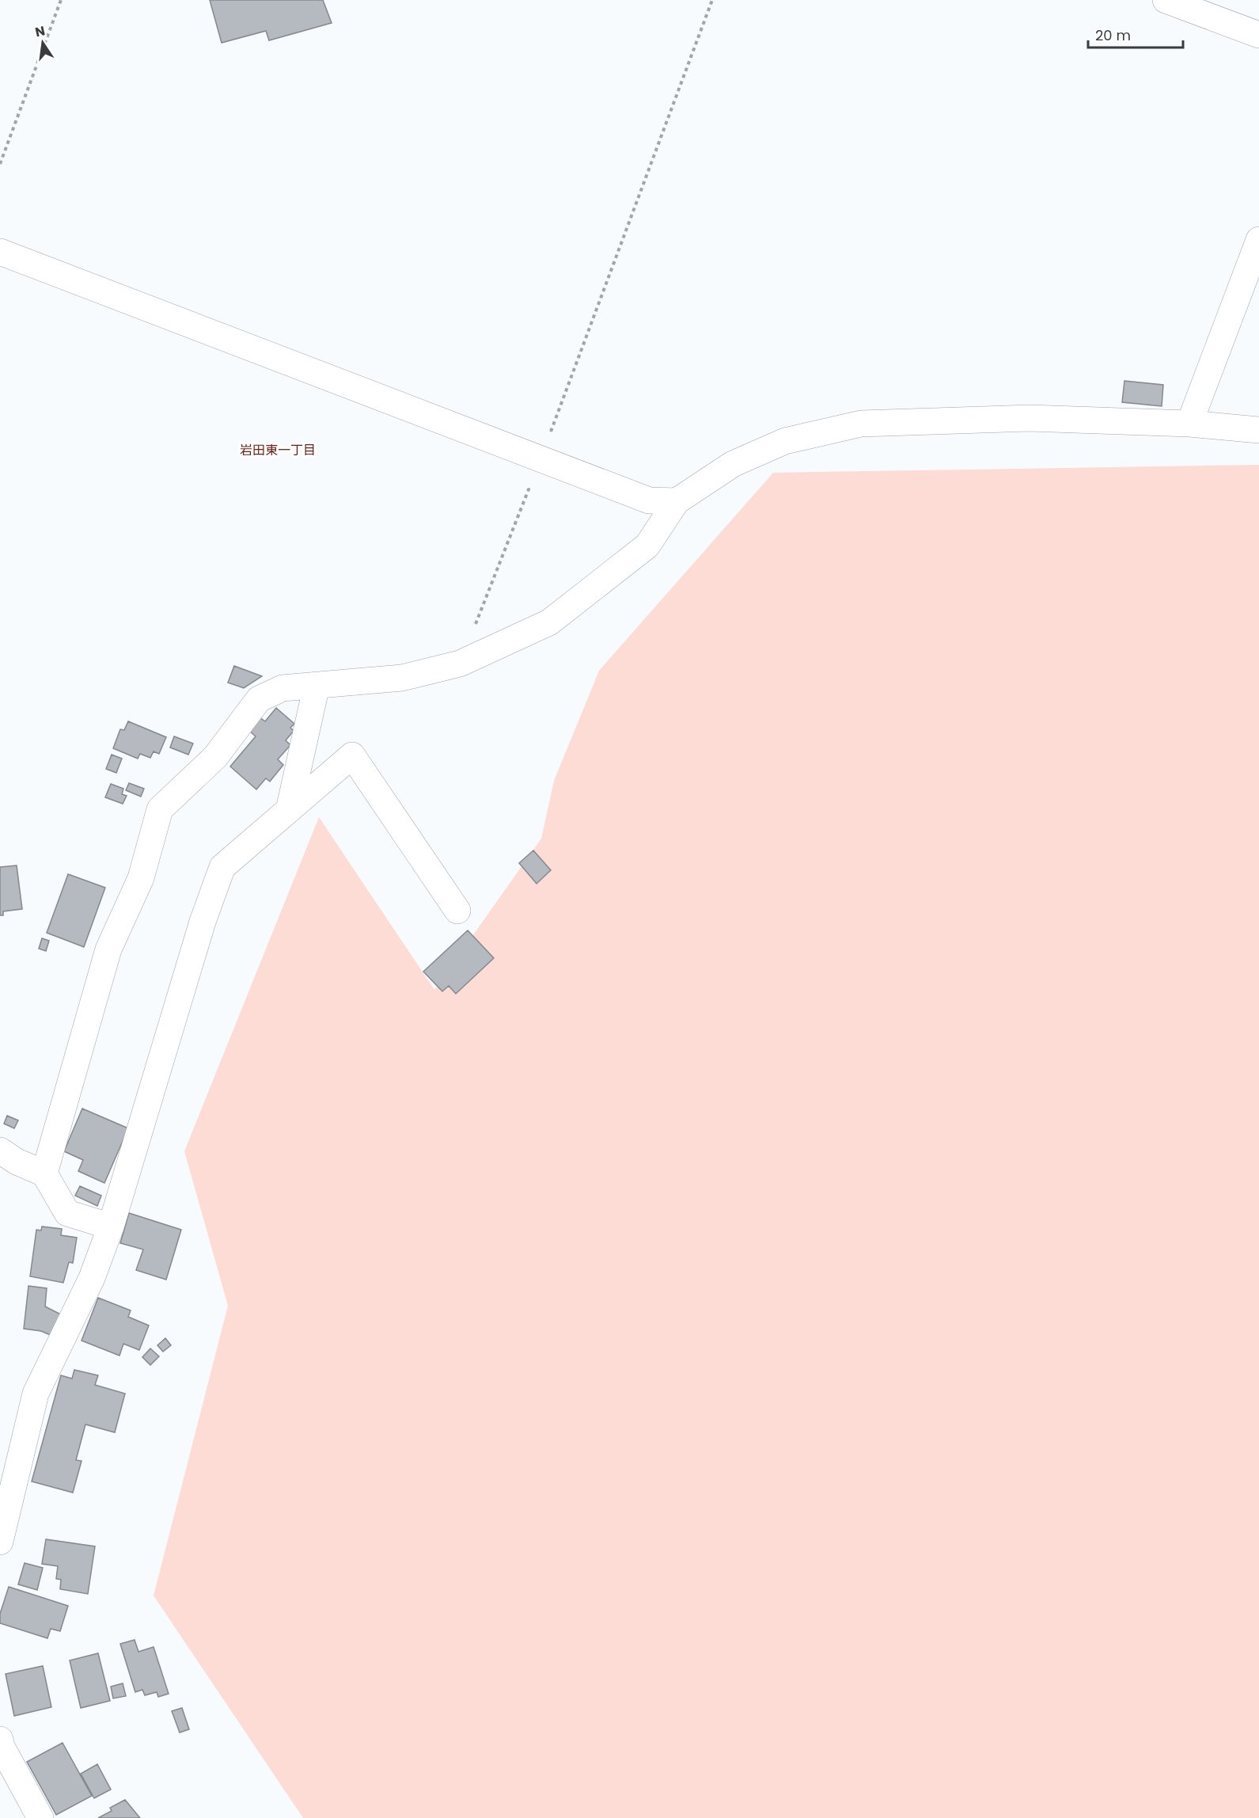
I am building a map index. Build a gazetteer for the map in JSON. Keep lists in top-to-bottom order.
{
  "districts": ["岩田東一丁目"],
  "scale_bar": "20 m",
  "north": "top"
}
